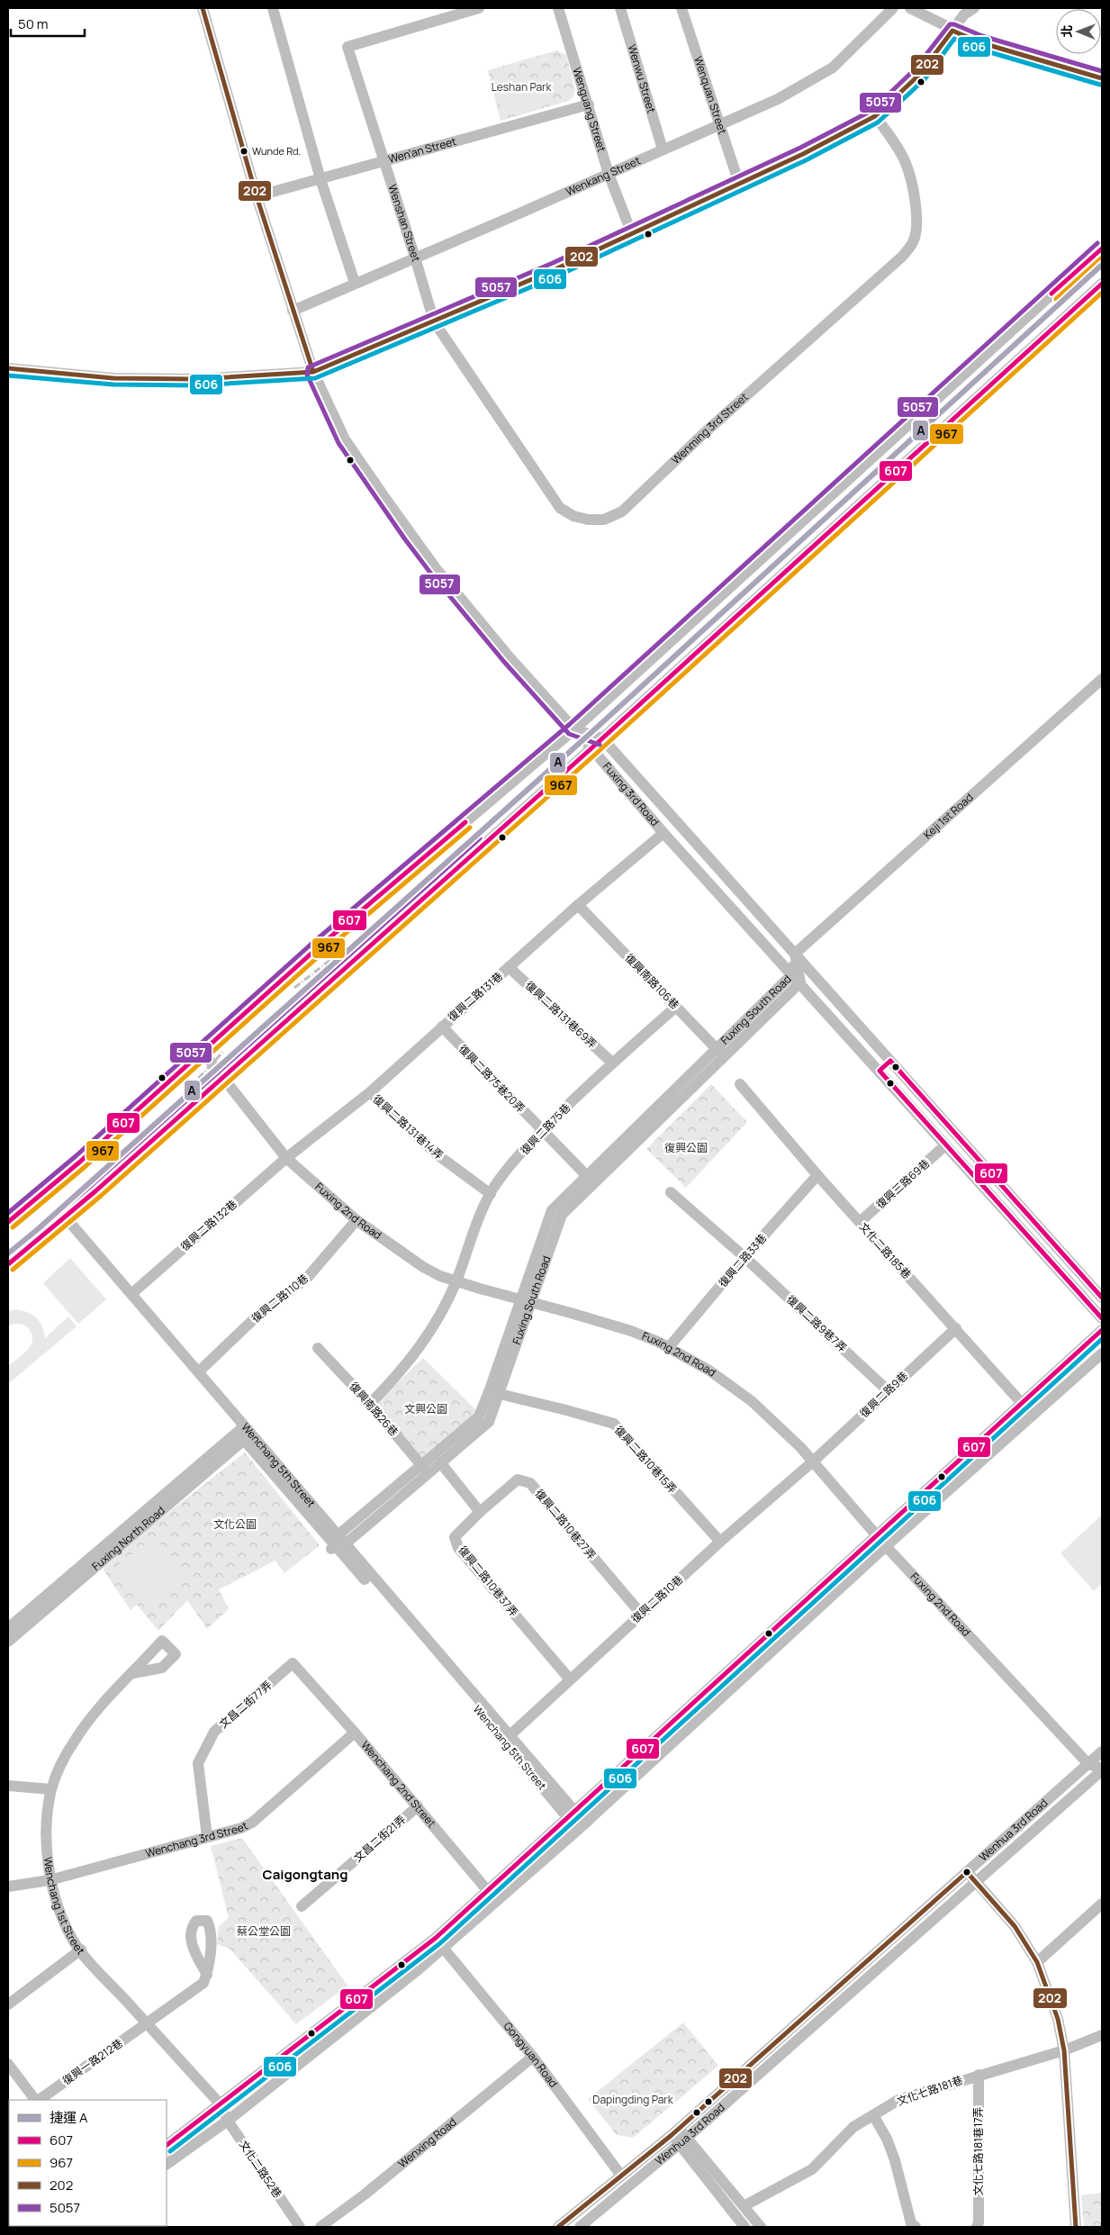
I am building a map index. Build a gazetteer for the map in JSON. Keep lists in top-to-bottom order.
{
  "streets": {
    "street": [
      "Wenwu Street",
      "Wenquan Street",
      "Wenguang Street",
      "Wen'an Street",
      "Wenkang Street",
      "Wenshan Street",
      "Wenming 3rd Street",
      "Fuxing 3rd Road",
      "Keji 1st Road",
      "復興南路106巷",
      "復興二路131巷",
      "Fuxing South Road",
      "復興二路131巷69弄",
      "復興二路75巷20弄",
      "復興二路131巷14弄",
      "復興二路75巷",
      "復興三路69巷",
      "Fuxing 2nd Road",
      "復興二路132巷",
      "文化二路185巷",
      "復興二路33巷",
      "復興二路110巷",
      "復興二路9巷7弄",
      "復興二路9巷",
      "復興南路26巷",
      "復興二路10巷15弄",
      "Wenchang 5th Street",
      "復興二路10巷27弄",
      "Fuxing North Road",
      "復興二路10巷37弄",
      "復興二路10巷",
      "文昌二街77弄",
      "Wenchang 2nd Street",
      "Wenhua 3rd Road",
      "Wenchang 3rd Street",
      "文昌二街21弄",
      "Wenchang 1st Street",
      "Gongyuan Road",
      "復興一路212巷",
      "文化七路181巷",
      "Wenxing Road",
      "文化七路181巷17弄",
      "文化二路52巷"
    ]
  },
  "crossings": [
    ["Wenwu Street", "Wenkang Street"],
    ["Wenquan Street", "Wenkang Street"],
    ["Wenguang Street", "Wen'an Street"],
    ["Wenguang Street", "Wenkang Street"],
    ["Wen'an Street", "Wenshan Street"],
    ["Wen'an Street", "Fuxing 3rd Road"],
    ["Wenkang Street", "Wenshan Street"],
    ["Wenkang Street", "Fuxing 3rd Road"],
    ["Wenshan Street", "Wenming 3rd Street"],
    ["Fuxing 3rd Road", "Keji 1st Road"],
    ["Fuxing 3rd Road", "復興二路131巷"],
    ["Fuxing 3rd Road", "Fuxing South Road"],
    ["Fuxing 3rd Road", "復興三路69巷"],
    ["Keji 1st Road", "Fuxing South Road"],
    ["復興南路106巷", "復興二路131巷"],
    ["復興南路106巷", "Fuxing South Road"],
    ["復興南路106巷", "復興二路75巷"],
    ["復興二路131巷", "復興二路131巷69弄"],
    ["復興二路131巷", "復興二路75巷20弄"],
    ["復興二路131巷", "復興二路131巷14弄"],
    ["復興二路131巷", "Fuxing 2nd Road"],
    ["復興二路131巷", "復興二路132巷"],
    ["Fuxing South Road", "復興二路75巷20弄"],
    ["Fuxing South Road", "Fuxing 2nd Road"],
    ["Fuxing South Road", "復興南路26巷"],
    ["Fuxing South Road", "復興二路10巷15弄"],
    ["Fuxing South Road", "Wenchang 5th Street"],
    ["復興二路131巷69弄", "復興二路75巷"],
    ["復興二路75巷20弄", "復興二路75巷"],
    ["復興二路131巷14弄", "復興二路75巷"],
    ["復興二路75巷", "Fuxing 2nd Road"],
    ["復興二路75巷", "復興南路26巷"],
    ["復興三路69巷", "文化二路185巷"],
    ["Fuxing 2nd Road", "復興二路132巷"],
    ["Fuxing 2nd Road", "復興二路33巷"],
    ["Fuxing 2nd Road", "復興二路110巷"],
    ["Fuxing 2nd Road", "復興二路9巷"],
    ["Fuxing 2nd Road", "復興二路10巷"],
    ["Fuxing 2nd Road", "Wenhua 3rd Road"],
    ["復興二路132巷", "Wenchang 5th Street"],
    ["文化二路185巷", "復興二路33巷"],
    ["文化二路185巷", "復興二路9巷"],
    ["復興二路33巷", "復興二路9巷7弄"],
    ["復興二路110巷", "Wenchang 5th Street"],
    ["復興二路9巷7弄", "復興二路9巷"],
    ["復興二路9巷", "復興二路10巷"],
    ["復興二路10巷15弄", "復興二路10巷"],
    ["Wenchang 5th Street", "Fuxing North Road"],
    ["Wenchang 5th Street", "復興二路10巷"],
    ["復興二路10巷27弄", "復興二路10巷37弄"],
    ["復興二路10巷27弄", "復興二路10巷"],
    ["復興二路10巷37弄", "復興二路10巷"],
    ["文昌二街77弄", "Wenchang 2nd Street"],
    ["文昌二街77弄", "Wenchang 3rd Street"],
    ["Wenchang 2nd Street", "Wenchang 3rd Street"],
    ["Wenchang 2nd Street", "文昌二街21弄"],
    ["Wenhua 3rd Road", "Gongyuan Road"],
    ["Wenchang 3rd Street", "Wenchang 1st Street"],
    ["Wenchang 1st Street", "復興一路212巷"],
    ["Wenchang 1st Street", "文化二路52巷"],
    ["Gongyuan Road", "Wenxing Road"],
    ["文化七路181巷", "文化七路181巷17弄"]
  ],
  "districts": ["Caigongtang"],
  "parks": [
    "Leshan Park",
    "復興公園",
    "文興公園",
    "文化公園",
    "蔡公堂公園",
    "Dapingding Park"
  ],
  "places": ["Wunde Rd."],
  "lines": [
    "transit line 202",
    "transit line 5057",
    "transit line 606",
    "transit line 607",
    "transit line 967",
    "metro line A"
  ],
  "legend": [
    "捷運 A",
    "607",
    "967",
    "202",
    "5057"
  ],
  "scale_bar": "50 m",
  "north": "left"
}
